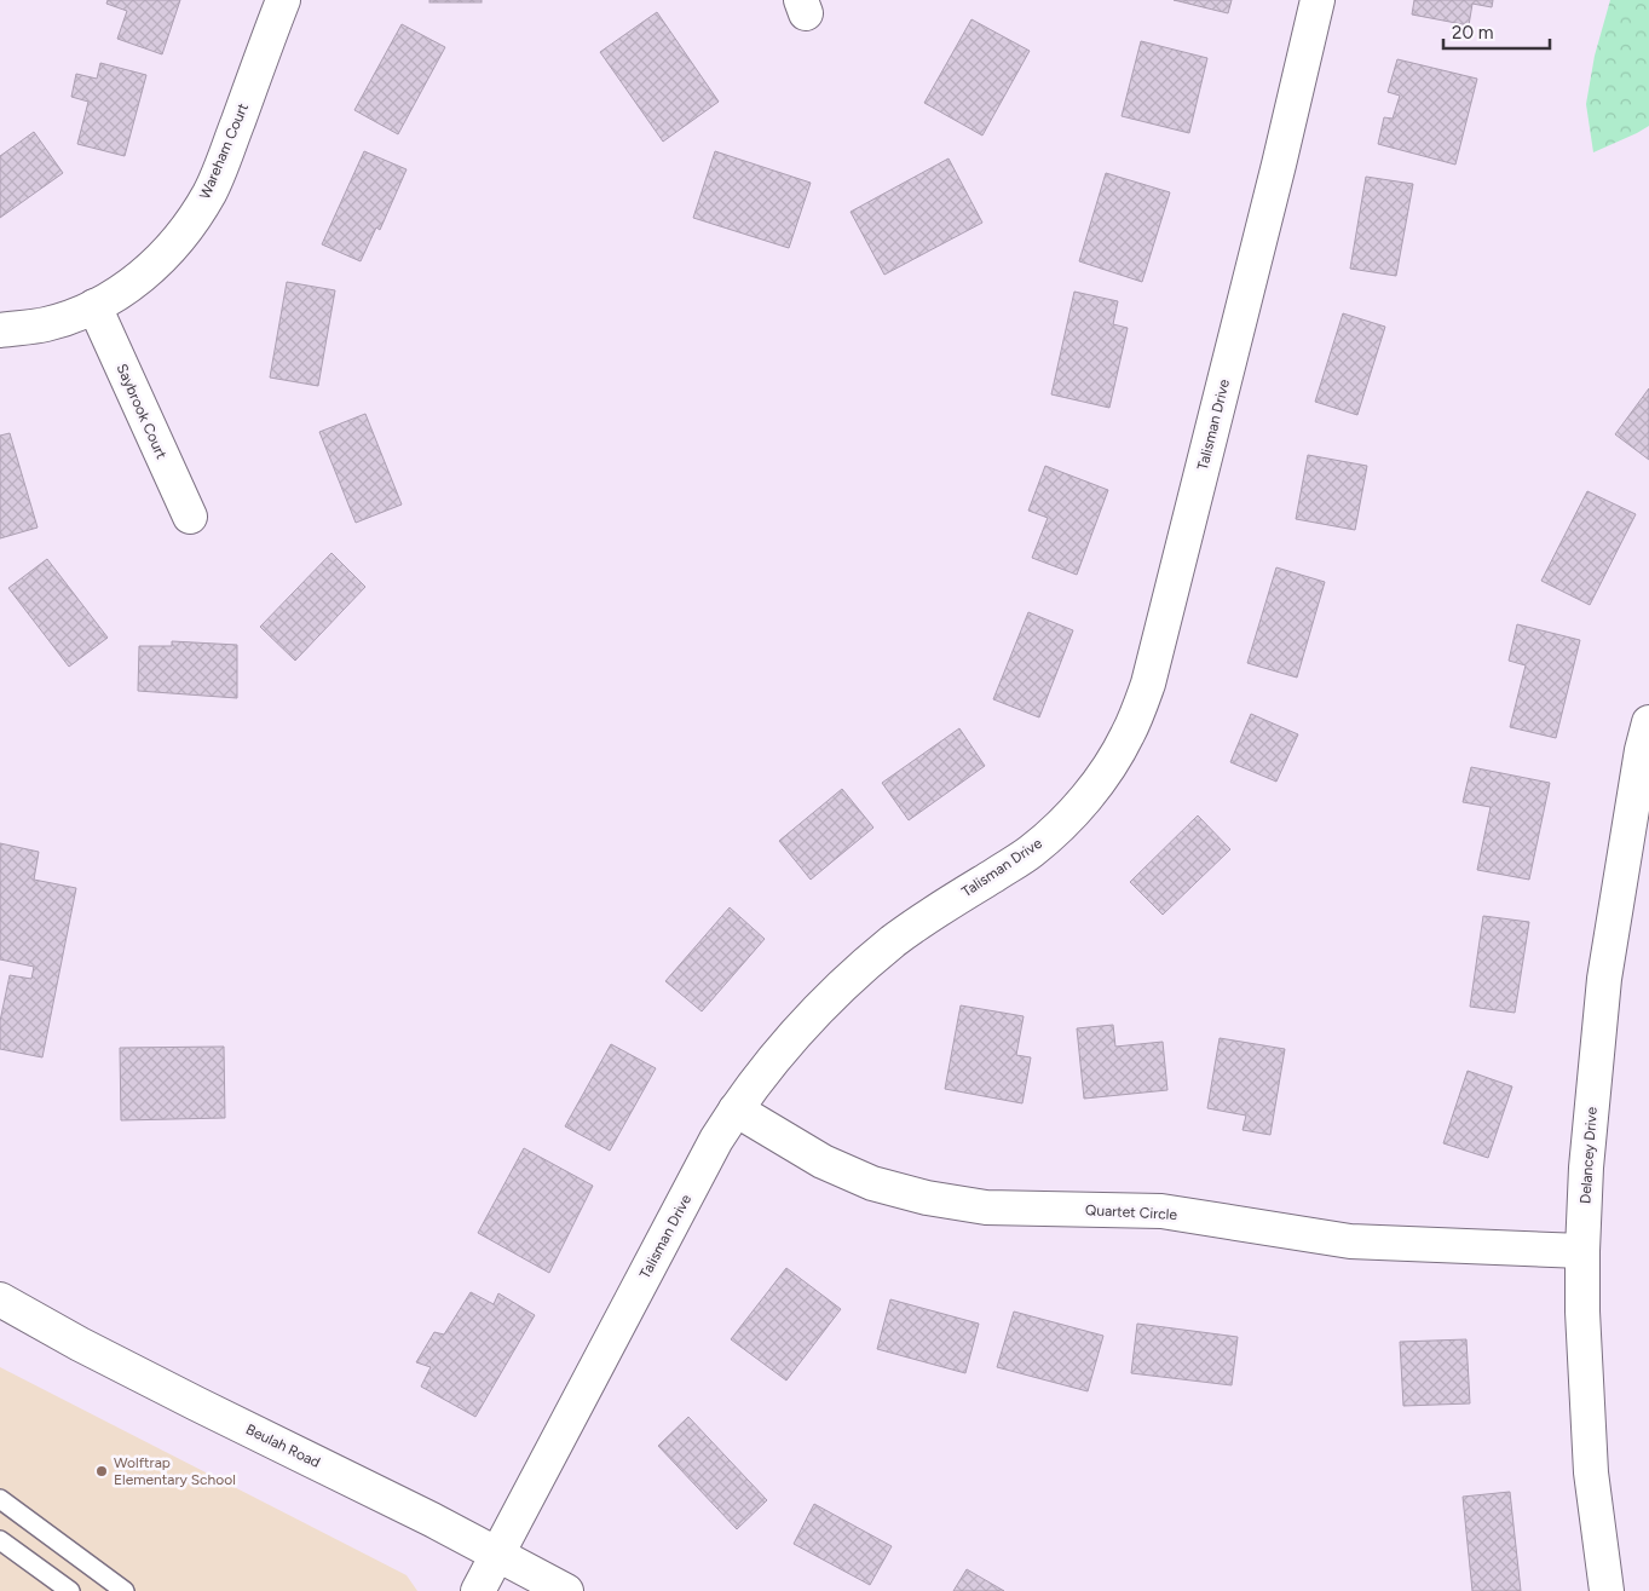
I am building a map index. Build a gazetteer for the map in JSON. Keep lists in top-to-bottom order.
{
  "streets": {
    "street": [
      "Wareham Court",
      "Saybrook Court",
      "Talisman Drive",
      "Delancey Drive",
      "Quartet Circle",
      "Beulah Road"
    ]
  },
  "crossings": [
    ["Wareham Court", "Saybrook Court"],
    ["Talisman Drive", "Quartet Circle"],
    ["Talisman Drive", "Beulah Road"],
    ["Delancey Drive", "Quartet Circle"]
  ],
  "places": ["Wolftrap Elementary School"],
  "scale_bar": "20 m"
}
